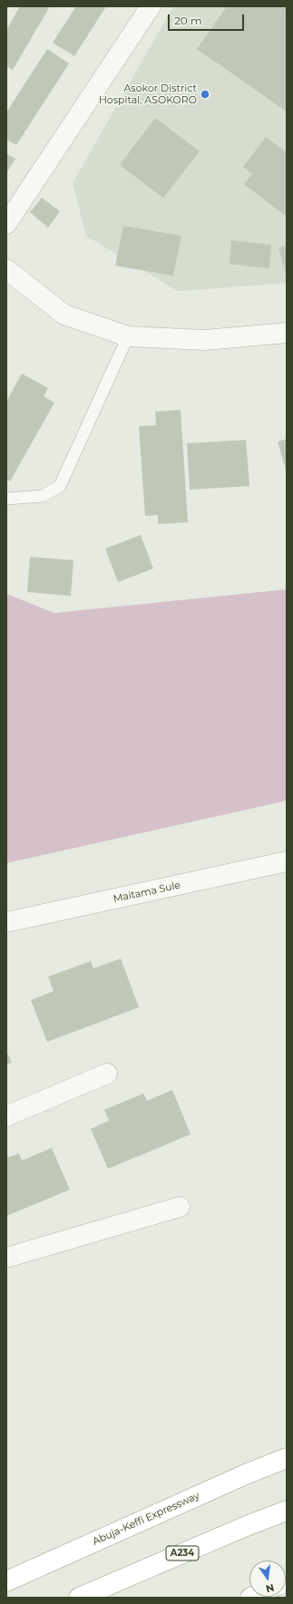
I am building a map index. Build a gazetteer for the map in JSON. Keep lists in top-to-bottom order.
{
  "streets": {
    "highway": ["Abuja-Keffi Expressway", "A234"],
    "street": ["Maitama Sule"]
  },
  "places": ["Asokor District Hospital, ASOKORO"],
  "scale_bar": "20 m",
  "north": "bottom"
}
